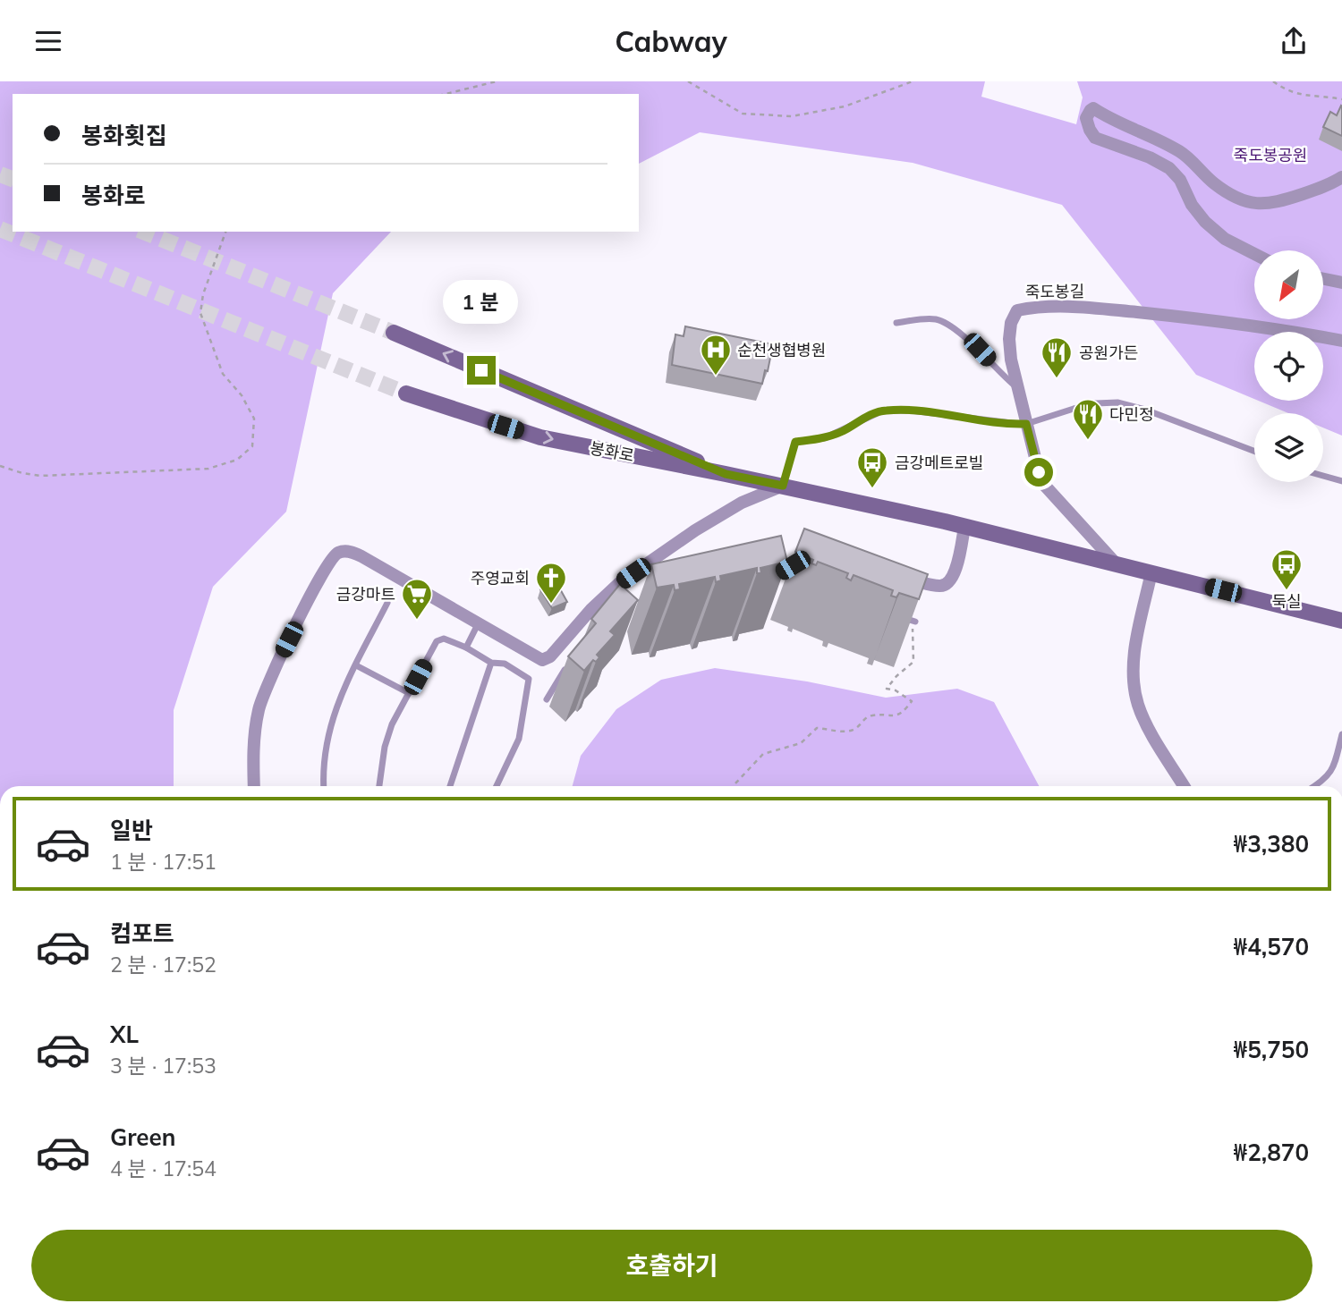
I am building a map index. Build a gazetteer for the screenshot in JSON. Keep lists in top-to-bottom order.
{
  "streets": {
    "main road": ["봉화로"],
    "street": ["죽도봉길"]
  },
  "parks": ["죽도봉공원"],
  "places": {
    "hospital": ["순천생협병원"],
    "restaurant": ["공원가든", "다민정"],
    "bus stop": ["금강메트로빌", "둑실"],
    "church": ["주영교회"],
    "supermarket": ["금강마트"]
  },
  "north": "bottom left",
  "page": {
    "header": "Cabway",
    "banner": ["봉화횟집", "봉화로"],
    "bubble": "1 분",
    "list": [
      {
        "name": "일반",
        "note": "1 분 · 17:51",
        "value": "₩3,380"
      },
      {
        "name": "컴포트",
        "note": "2 분 · 17:52",
        "value": "₩4,570"
      },
      {
        "name": "XL",
        "note": "3 분 · 17:53",
        "value": "₩5,750"
      },
      {
        "name": "Green",
        "note": "4 분 · 17:54",
        "value": "₩2,870"
      }
    ],
    "buttons": "호출하기"
  }
}
